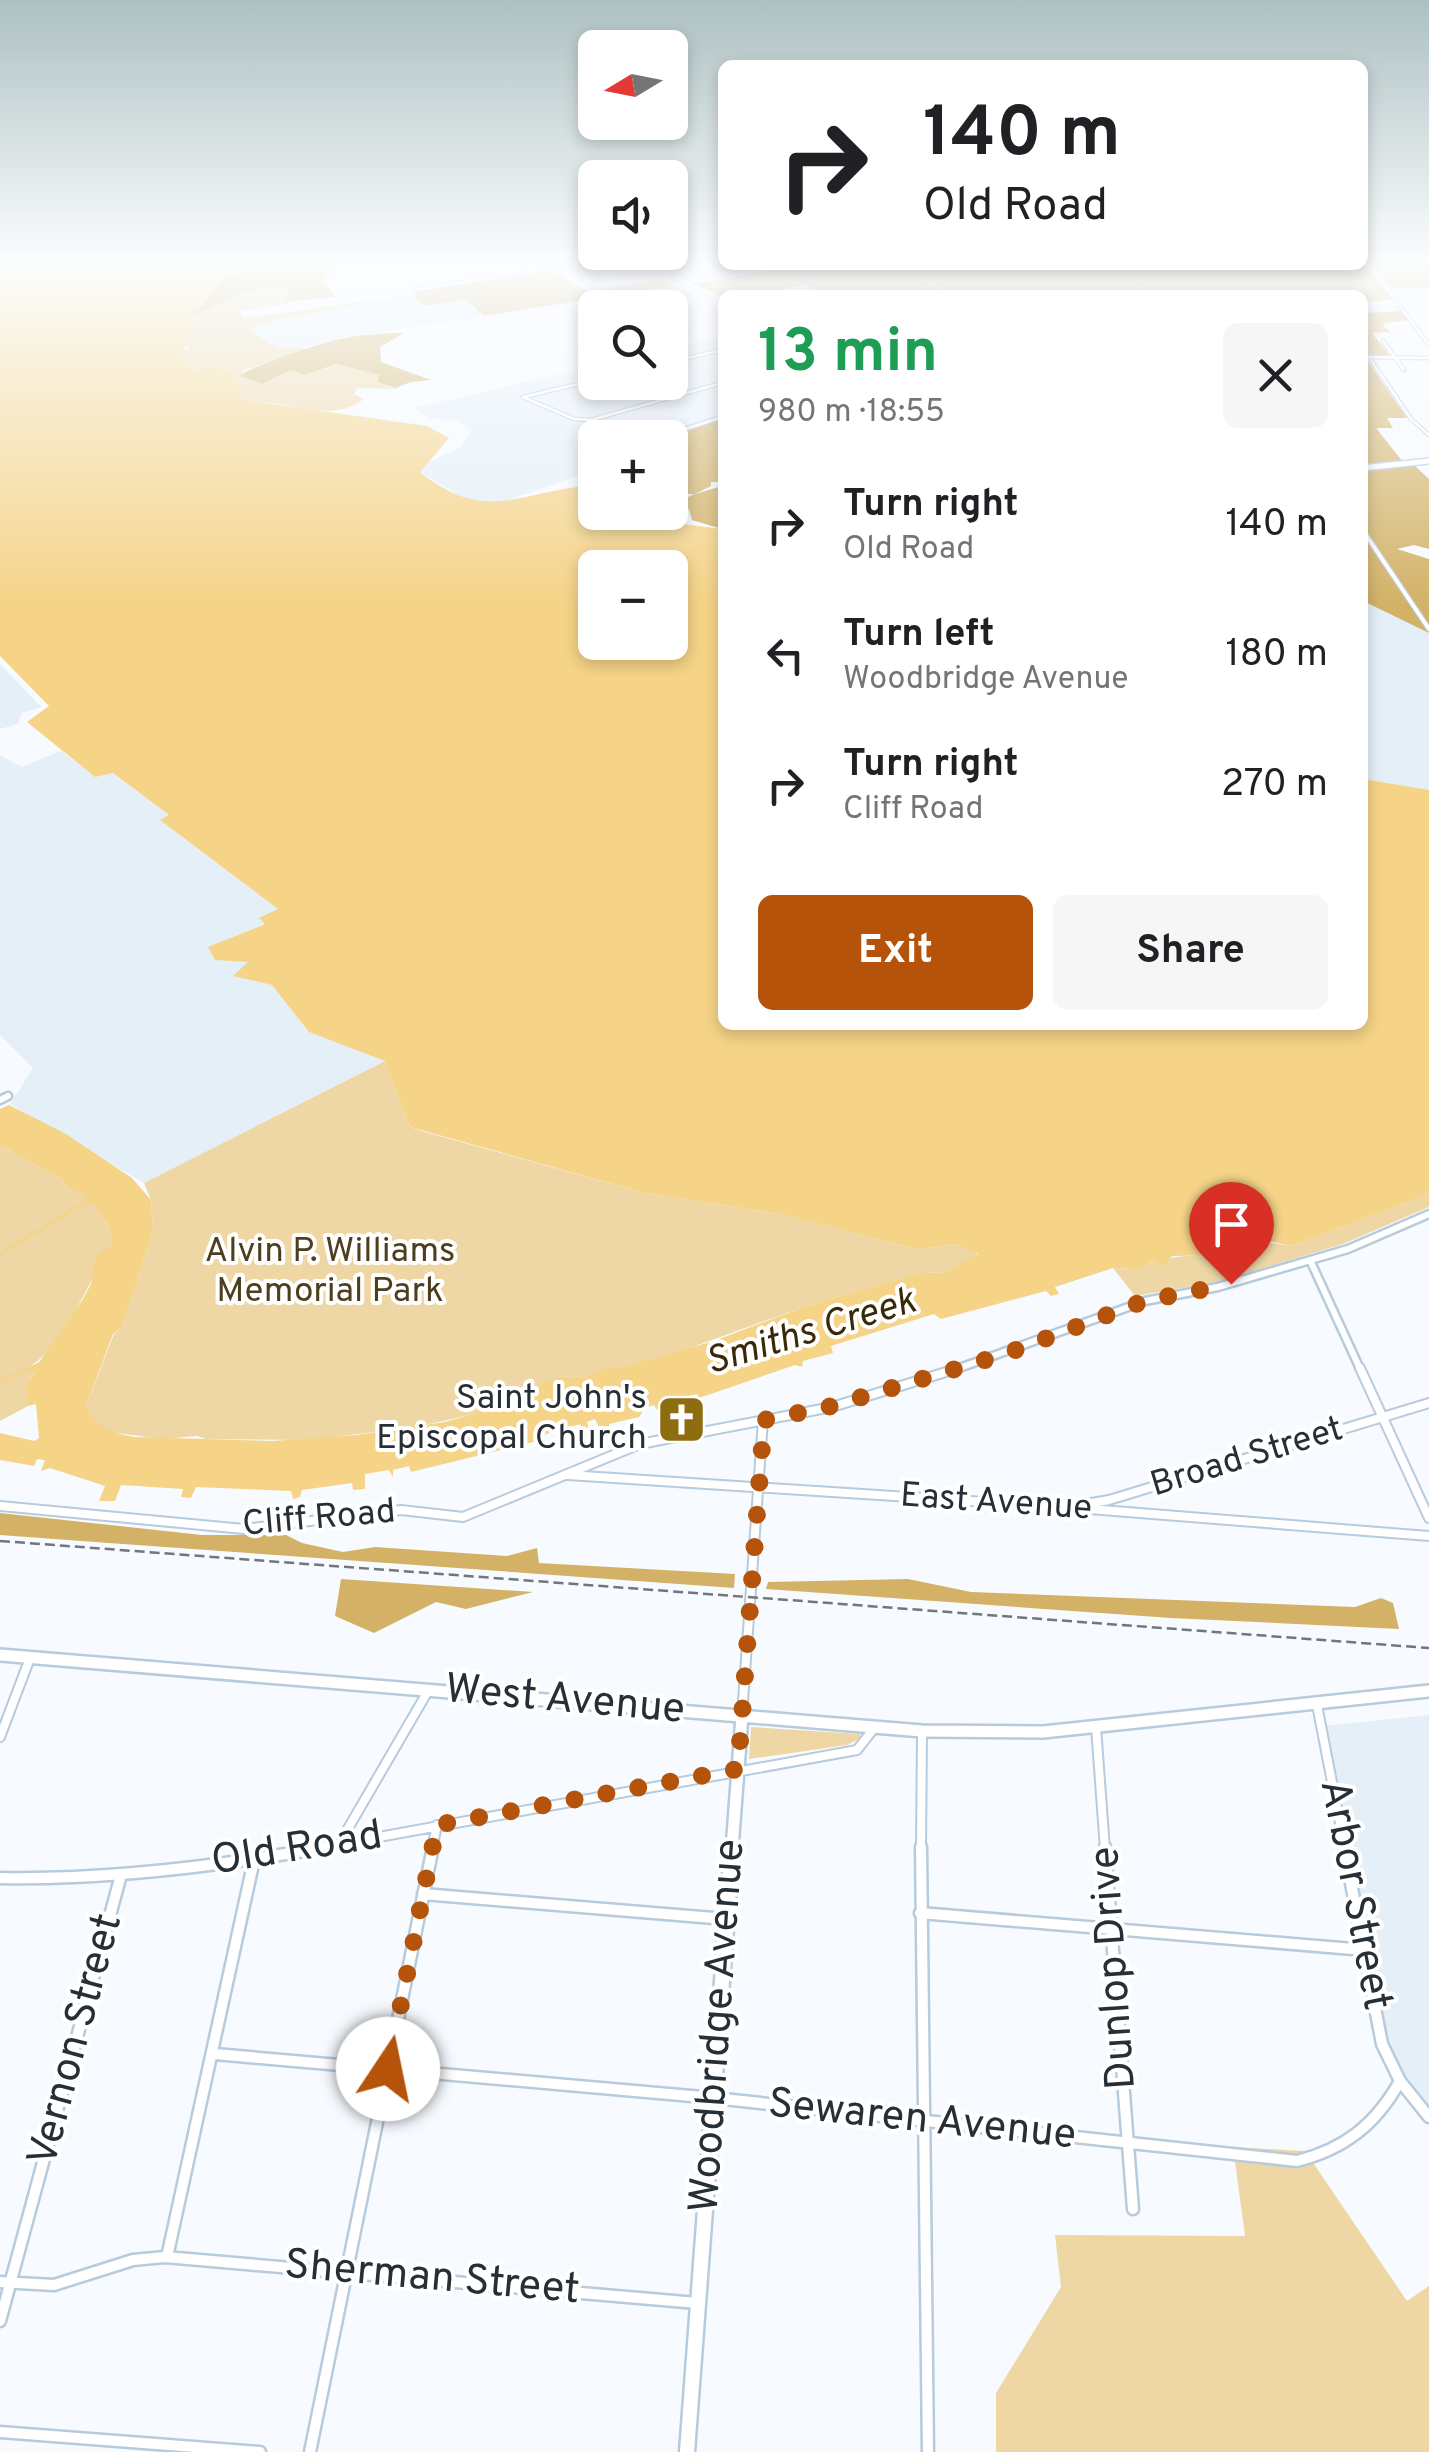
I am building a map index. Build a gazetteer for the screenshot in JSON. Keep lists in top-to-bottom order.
{
  "streets": {
    "street": [
      "Broad Street",
      "East Avenue",
      "Cliff Road",
      "West Avenue",
      "Old Road",
      "Arbor Street",
      "Dunlop Drive",
      "Woodbridge Avenue",
      "Vernon Street",
      "Sewaren Avenue",
      "Sherman Street"
    ]
  },
  "crossings": [
    ["Broad Street", "East Avenue"],
    ["East Avenue", "Cliff Road"],
    ["East Avenue", "Woodbridge Avenue"],
    ["Cliff Road", "Woodbridge Avenue"],
    ["West Avenue", "Old Road"],
    ["West Avenue", "Arbor Street"],
    ["West Avenue", "Dunlop Drive"],
    ["West Avenue", "Woodbridge Avenue"],
    ["Old Road", "Woodbridge Avenue"],
    ["Old Road", "Vernon Street"],
    ["Arbor Street", "Sewaren Avenue"],
    ["Dunlop Drive", "Sewaren Avenue"],
    ["Woodbridge Avenue", "Sewaren Avenue"],
    ["Woodbridge Avenue", "Sherman Street"],
    ["Vernon Street", "Sherman Street"]
  ],
  "water": ["Smiths Creek"],
  "parks": ["Alvin P. Williams Memorial Park"],
  "places": {
    "church": ["Saint John's Episcopal Church"]
  },
  "north": "left",
  "page": {
    "map_buttons": ["+", "−"],
    "turn": ["140 m", "Old Road"],
    "heading": ["13 min", "980 m · 18:55"],
    "list": [
      {
        "name": "Turn right",
        "note": "Old Road",
        "value": "140 m"
      },
      {
        "name": "Turn left",
        "note": "Woodbridge Avenue",
        "value": "180 m"
      },
      {
        "name": "Turn right",
        "note": "Cliff Road",
        "value": "270 m"
      }
    ],
    "buttons": ["Exit", "Share"]
  }
}
